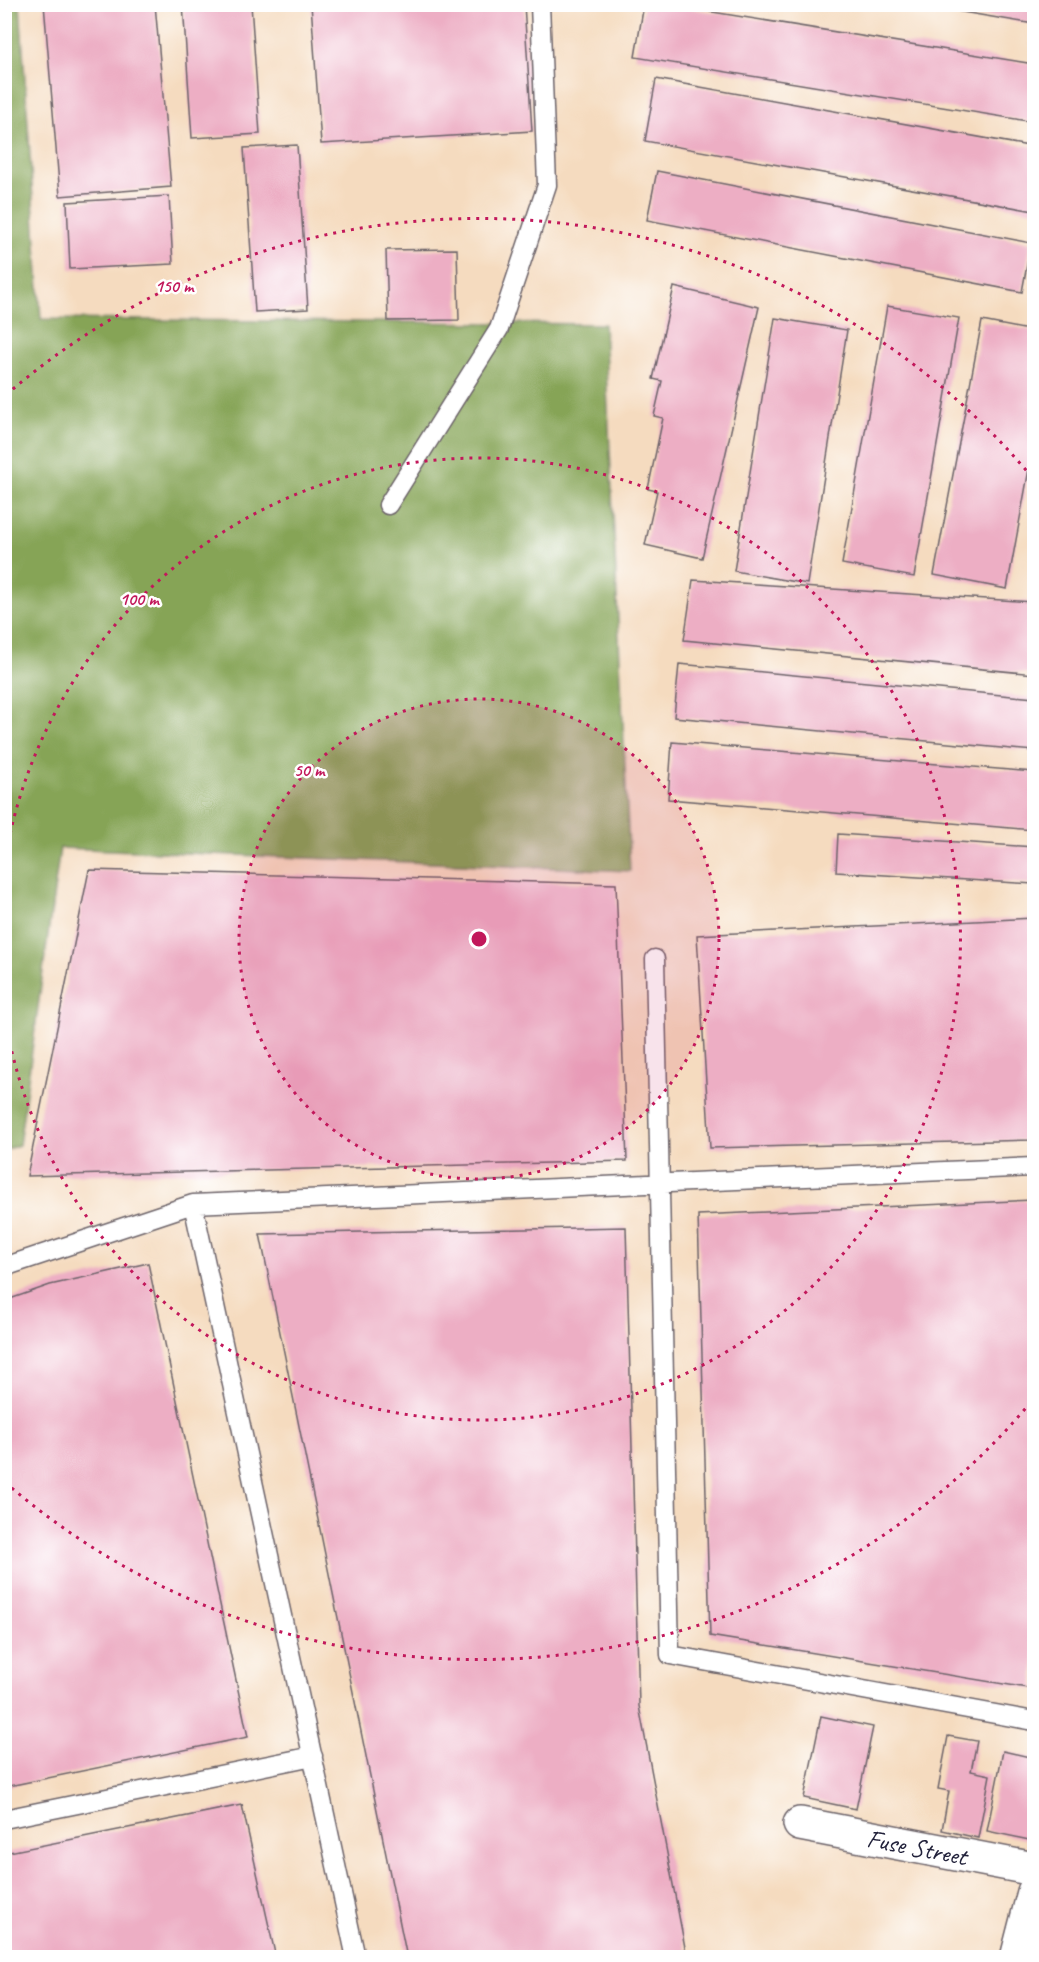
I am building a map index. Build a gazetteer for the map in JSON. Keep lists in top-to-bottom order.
{
  "streets": {
    "street": ["Fuse Street"]
  },
  "rings": ["150 m", "100 m", "50 m"]
}
